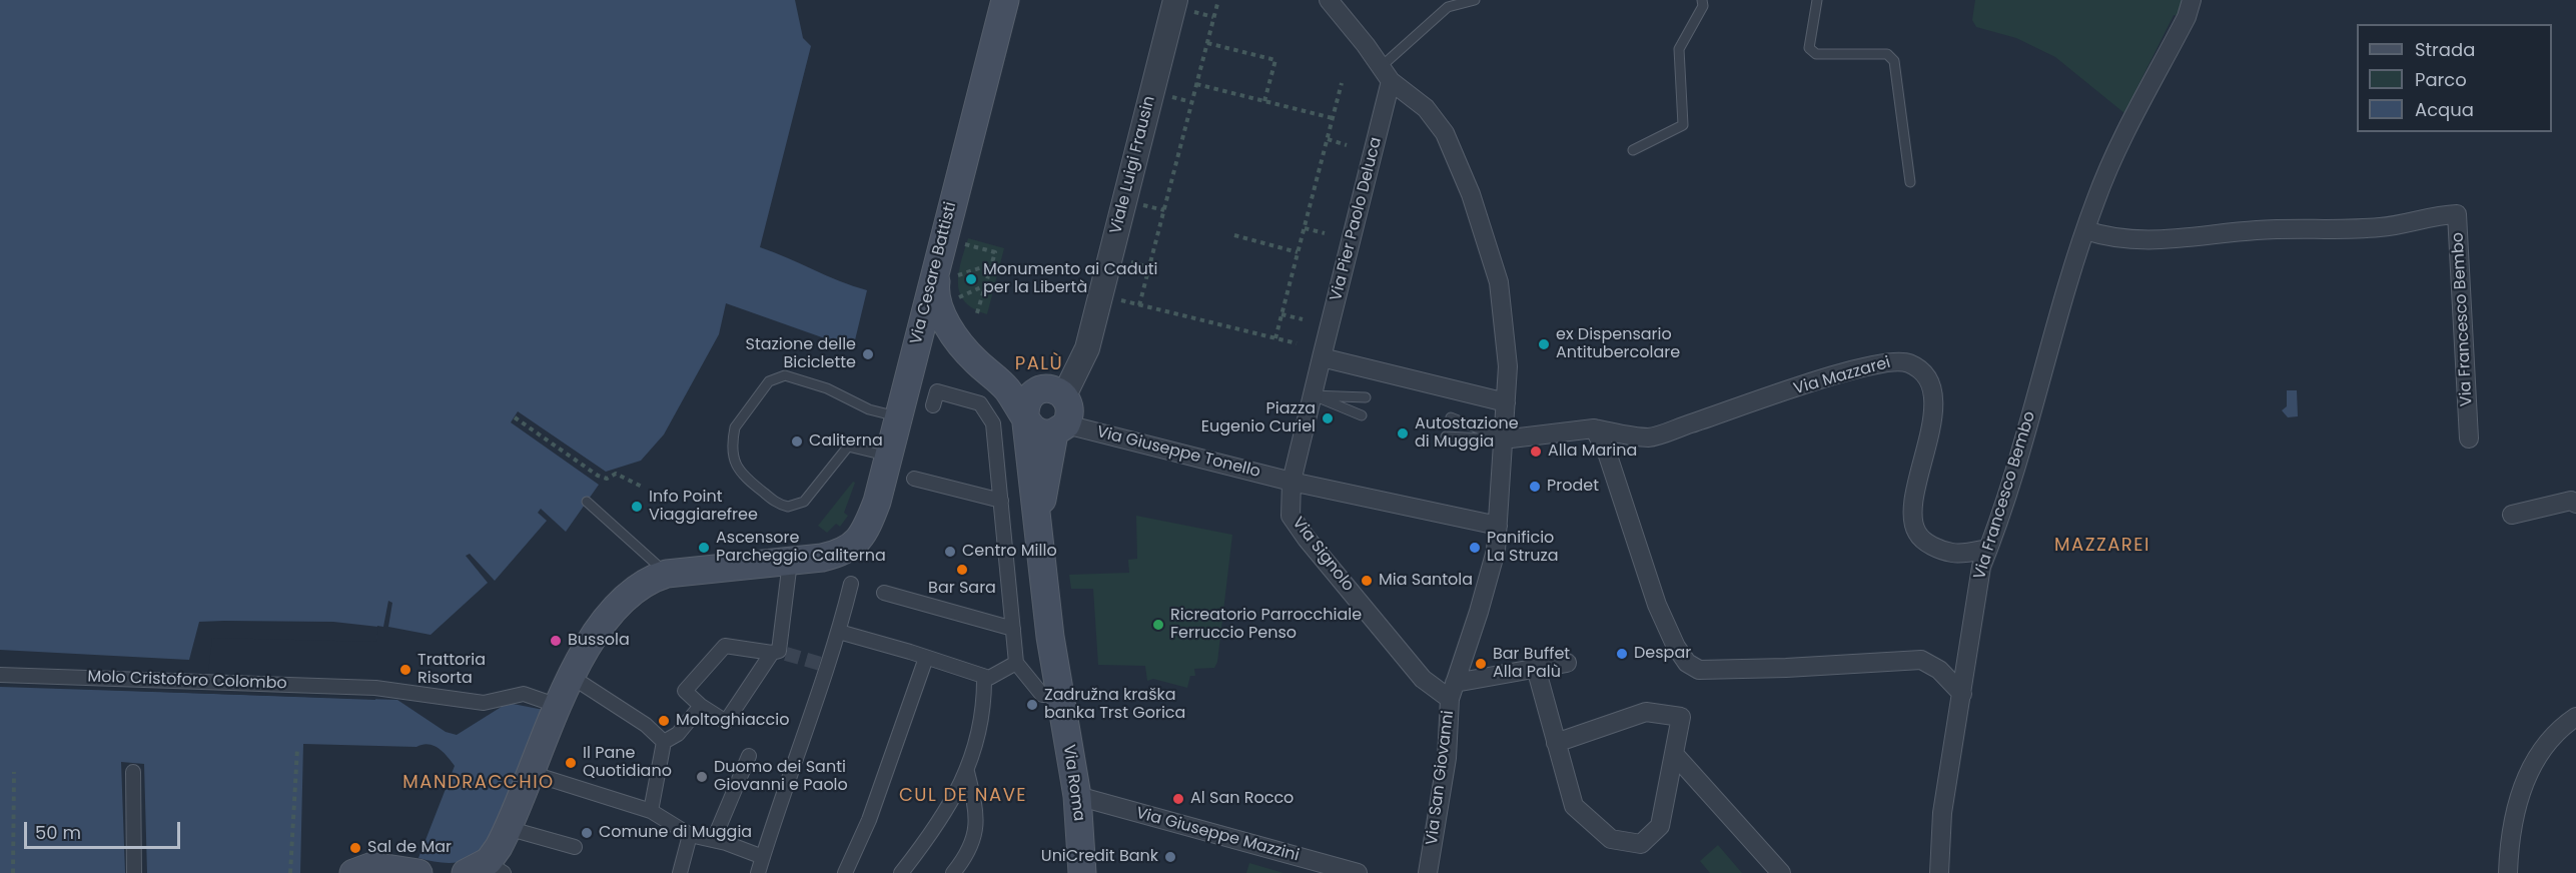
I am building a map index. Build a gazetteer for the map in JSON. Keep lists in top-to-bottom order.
{
  "streets": {
    "main road": ["Via Cesare Battisti", "Via Roma"],
    "street": [
      "Viale Luigi Frausin",
      "Via Pier Paolo Deluca",
      "Via Francesco Bembo",
      "Via Mazzarei",
      "Via Giuseppe Tonello",
      "Via Signolo",
      "Molo Cristoforo Colombo",
      "Via San Giovanni",
      "Via Giuseppe Mazzini"
    ]
  },
  "crossings": [
    ["Viale Luigi Frausin", "Via Giuseppe Tonello"],
    ["Viale Luigi Frausin", "Via Roma"],
    ["Via Pier Paolo Deluca", "Via Signolo"],
    ["Via Pier Paolo Deluca", "Via San Giovanni"],
    ["Via Francesco Bembo", "Via Mazzarei"],
    ["Via Mazzarei", "Via San Giovanni"],
    ["Via Giuseppe Tonello", "Via Signolo"],
    ["Via Giuseppe Tonello", "Via San Giovanni"],
    ["Via Giuseppe Tonello", "Via Roma"],
    ["Via Signolo", "Via San Giovanni"],
    ["Via Roma", "Via Giuseppe Mazzini"]
  ],
  "districts": [
    "PALÙ",
    "MAZZAREI",
    "MANDRACCHIO",
    "CUL DE NAVE"
  ],
  "places": [
    "Monumento ai Caduti per la Libertà",
    "ex Dispensario Antitubercolare",
    "Stazione delle Biciclette",
    "Piazza Eugenio Curiel",
    "Autostazione di Muggia",
    "Caliterna",
    "Alla Marina",
    "Prodet",
    "Info Point Viaggiarefree",
    "Ascensore Parcheggio Caliterna",
    "Panificio La Struza",
    "Centro Millo",
    "Bar Sara",
    "Mia Santola",
    "Ricreatorio Parrocchiale Ferruccio Penso",
    "Bussola",
    "Despar",
    "Bar Buffet Alla Palù",
    "Trattoria Risorta",
    "Zadružna kraška banka Trst Gorica",
    "Moltoghiaccio",
    "Il Pane Quotidiano",
    "Duomo dei Santi Giovanni e Paolo",
    "Al San Rocco",
    "Comune di Muggia",
    "Sal de Mar",
    "UniCredit Bank"
  ],
  "legend": ["Strada", "Parco", "Acqua"],
  "scale_bar": "50 m"
}
